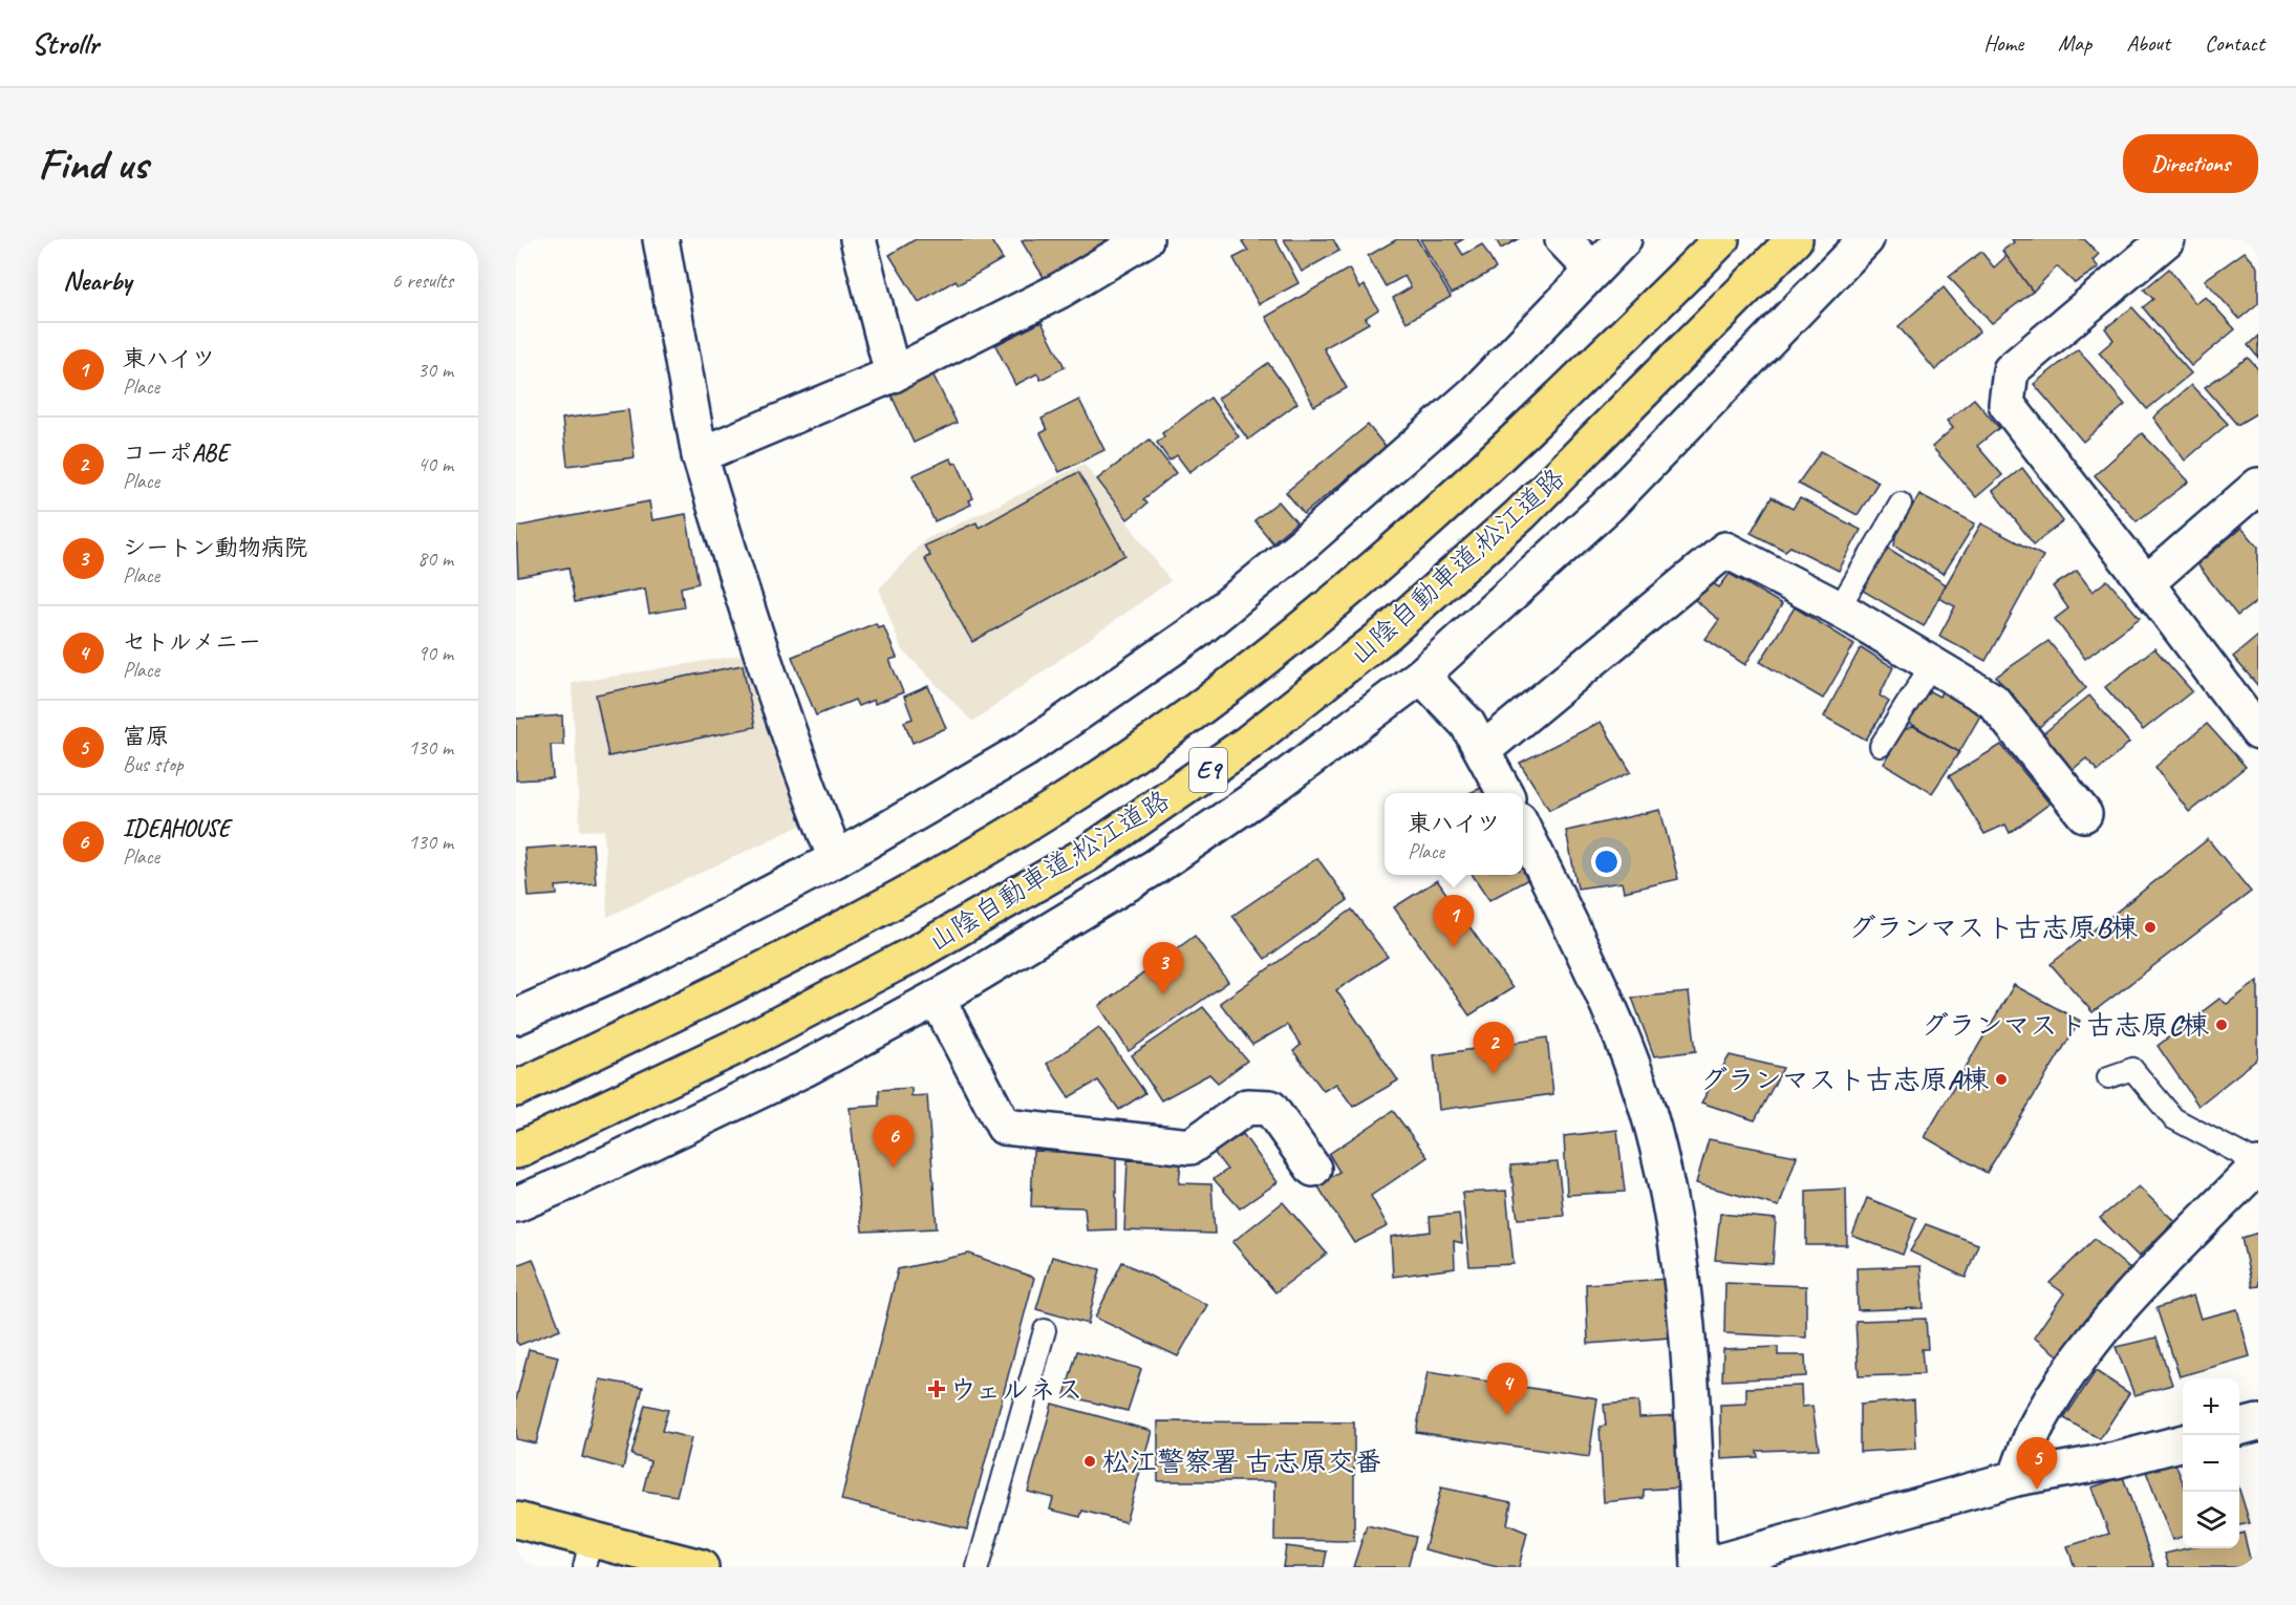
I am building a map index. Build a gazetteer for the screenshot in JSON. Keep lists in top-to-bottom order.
{
  "streets": {
    "highway": ["山陰自動車道;松江道路", "E9"]
  },
  "places": {
    "other": [
      "グランマスト古志原B棟",
      "グランマスト古志原C棟",
      "グランマスト古志原A棟",
      "松江警察署 古志原交番"
    ],
    "health": ["ウェルネス"]
  },
  "page": {
    "header": "Strollr",
    "nav": [
      "Home",
      "Map",
      "About",
      "Contact"
    ],
    "buttons": "Directions",
    "title": "Find us",
    "heading": ["Nearby", "6 results"],
    "list": [
      {
        "mark": "1",
        "name": "東ハイツ",
        "note": "Place",
        "value": "30 m"
      },
      {
        "mark": "2",
        "name": "コーポABE",
        "note": "Place",
        "value": "40 m"
      },
      {
        "mark": "3",
        "name": "シートン動物病院",
        "note": "Place",
        "value": "80 m"
      },
      {
        "mark": "4",
        "name": "セトルメニー",
        "note": "Place",
        "value": "90 m"
      },
      {
        "mark": "5",
        "name": "富原",
        "note": "Bus stop",
        "value": "130 m"
      },
      {
        "mark": "6",
        "name": "IDEAHOUSE",
        "note": "Place",
        "value": "130 m"
      }
    ],
    "popup": ["東ハイツ", "Place"],
    "pins": [
      "1",
      "3",
      "2",
      "6",
      "4",
      "5"
    ],
    "map_buttons": ["+", "−"]
  }
}
